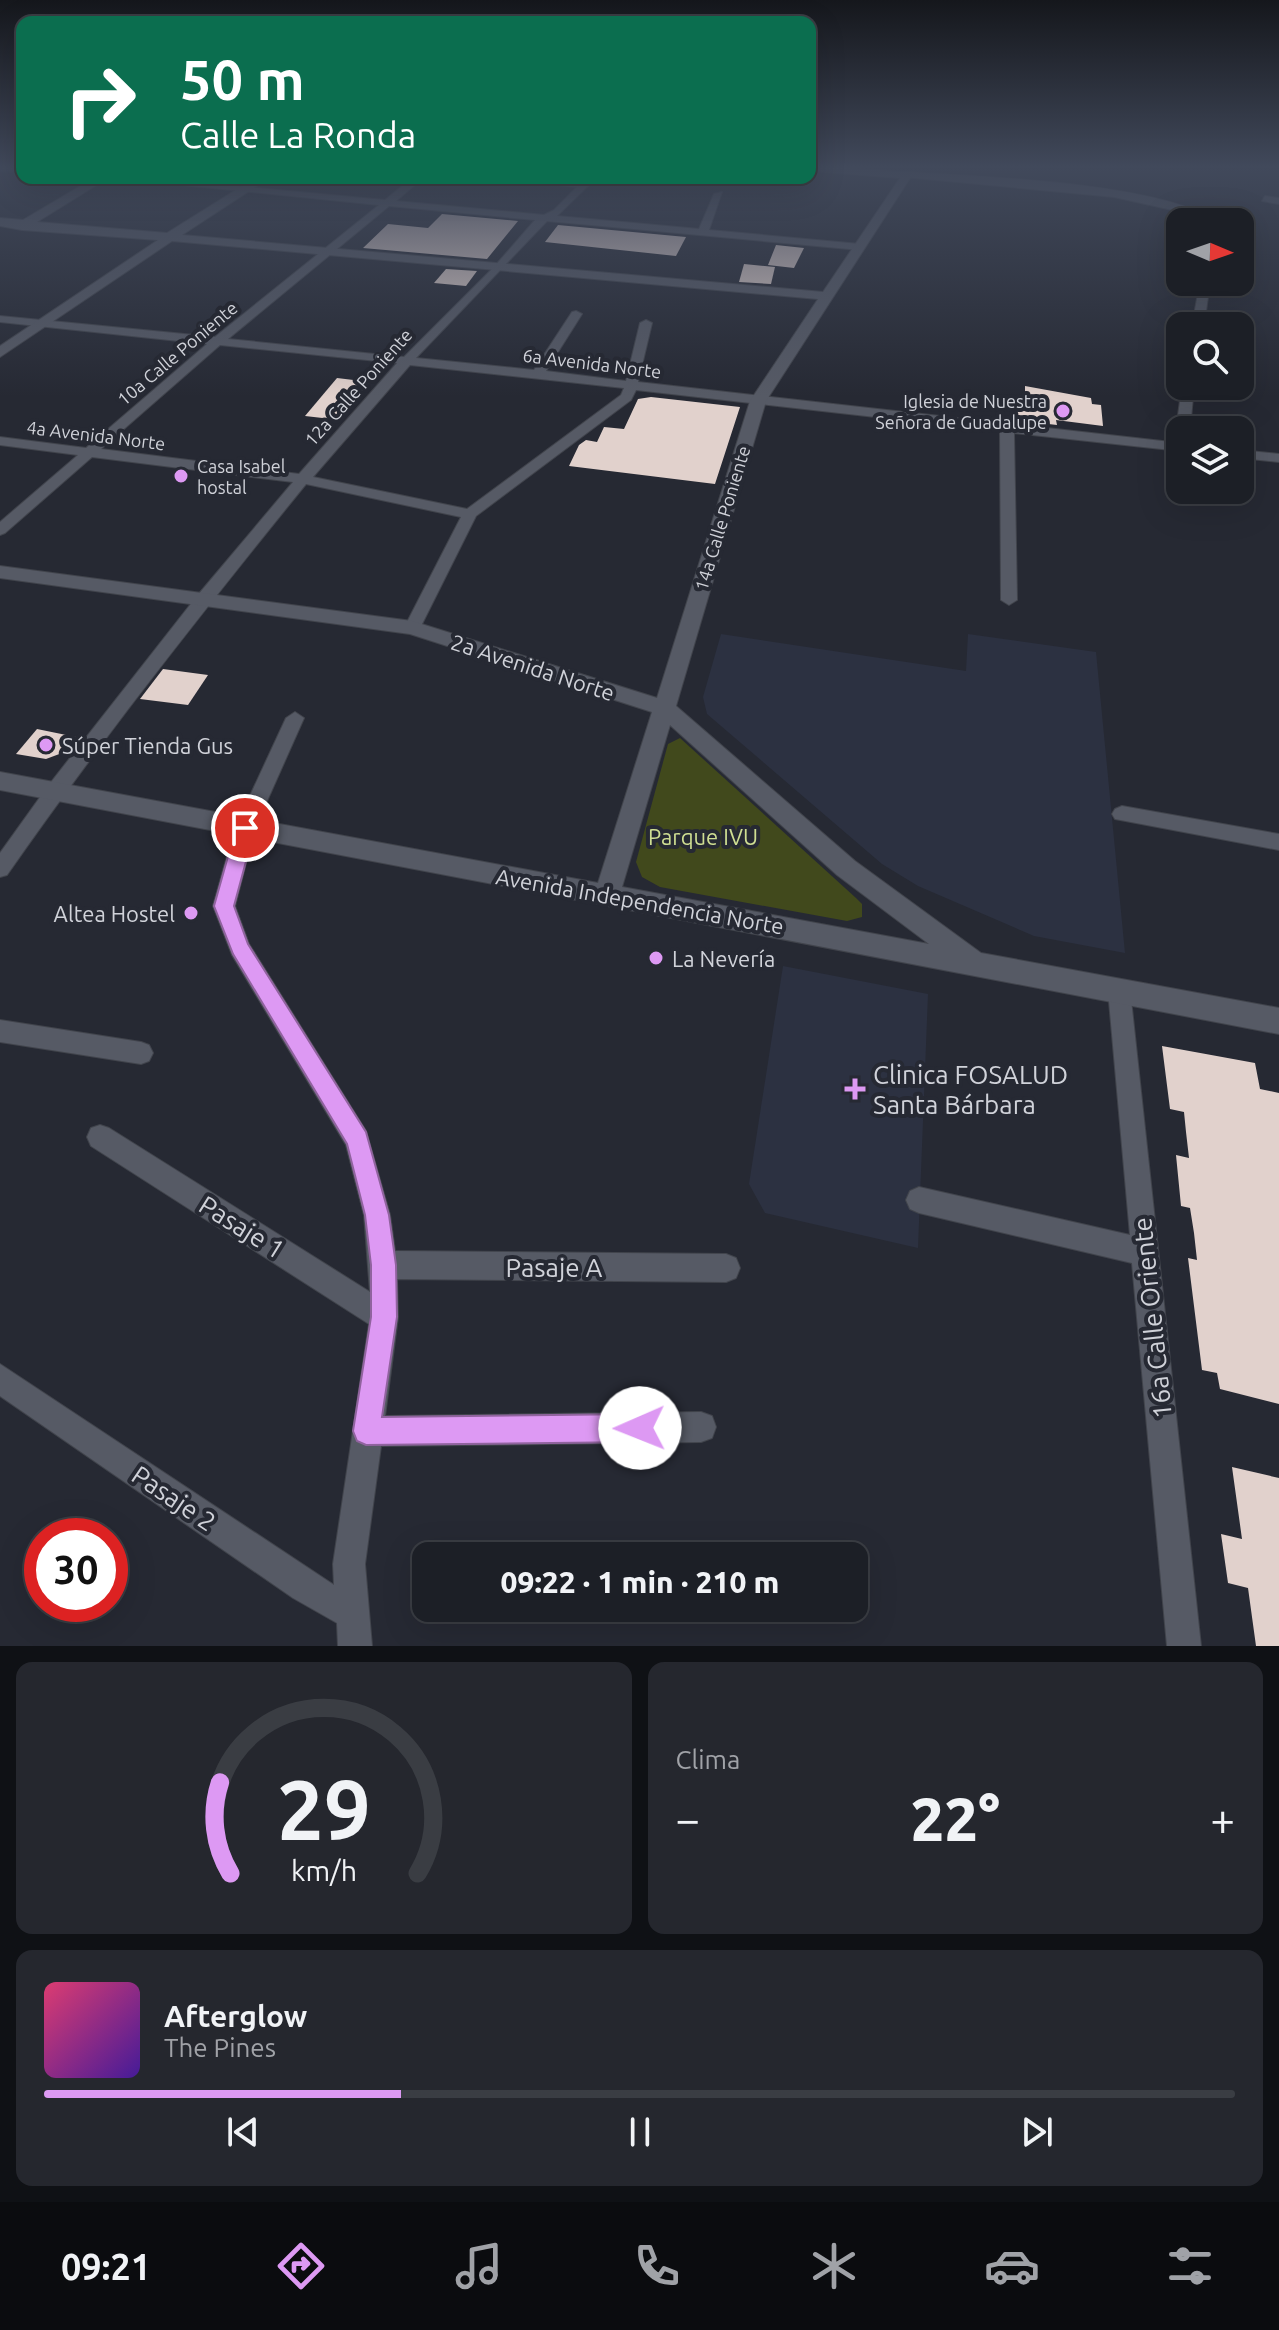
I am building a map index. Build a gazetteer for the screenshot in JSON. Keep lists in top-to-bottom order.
{
  "streets": {
    "street": [
      "10a Calle Poniente",
      "6a Avenida Norte",
      "12a Calle Poniente",
      "4a Avenida Norte",
      "14a Calle Poniente",
      "2a Avenida Norte",
      "Avenida Independencia Norte",
      "Pasaje 1",
      "Pasaje A",
      "16a Calle Oriente",
      "Pasaje 2"
    ]
  },
  "crossings": [
    ["10a Calle Poniente", "6a Avenida Norte"],
    ["10a Calle Poniente", "4a Avenida Norte"],
    ["6a Avenida Norte", "12a Calle Poniente"],
    ["6a Avenida Norte", "14a Calle Poniente"],
    ["12a Calle Poniente", "4a Avenida Norte"],
    ["12a Calle Poniente", "2a Avenida Norte"],
    ["12a Calle Poniente", "Avenida Independencia Norte"],
    ["14a Calle Poniente", "2a Avenida Norte"],
    ["14a Calle Poniente", "Avenida Independencia Norte"],
    ["2a Avenida Norte", "Avenida Independencia Norte"],
    ["Avenida Independencia Norte", "16a Calle Oriente"]
  ],
  "parks": ["Parque IVU"],
  "places": {
    "other": [
      "Iglesia de Nuestra Señora de Guadalupe",
      "Casa Isabel hostal",
      "Súper Tienda Gus",
      "Altea Hostel",
      "La Nevería"
    ],
    "health": ["Clinica FOSALUD Santa Bárbara"]
  },
  "north": "right",
  "page": {
    "turn": ["50 m", "Calle La Ronda"],
    "limit": "30",
    "trip": "09:22 · 1 min · 210 m",
    "tile": "Clima",
    "heat": ["−", "22°", "+"],
    "song": ["Afterglow", "The Pines"],
    "tabs": "09:21",
    "gauge": ["29", "km/h"]
  }
}
